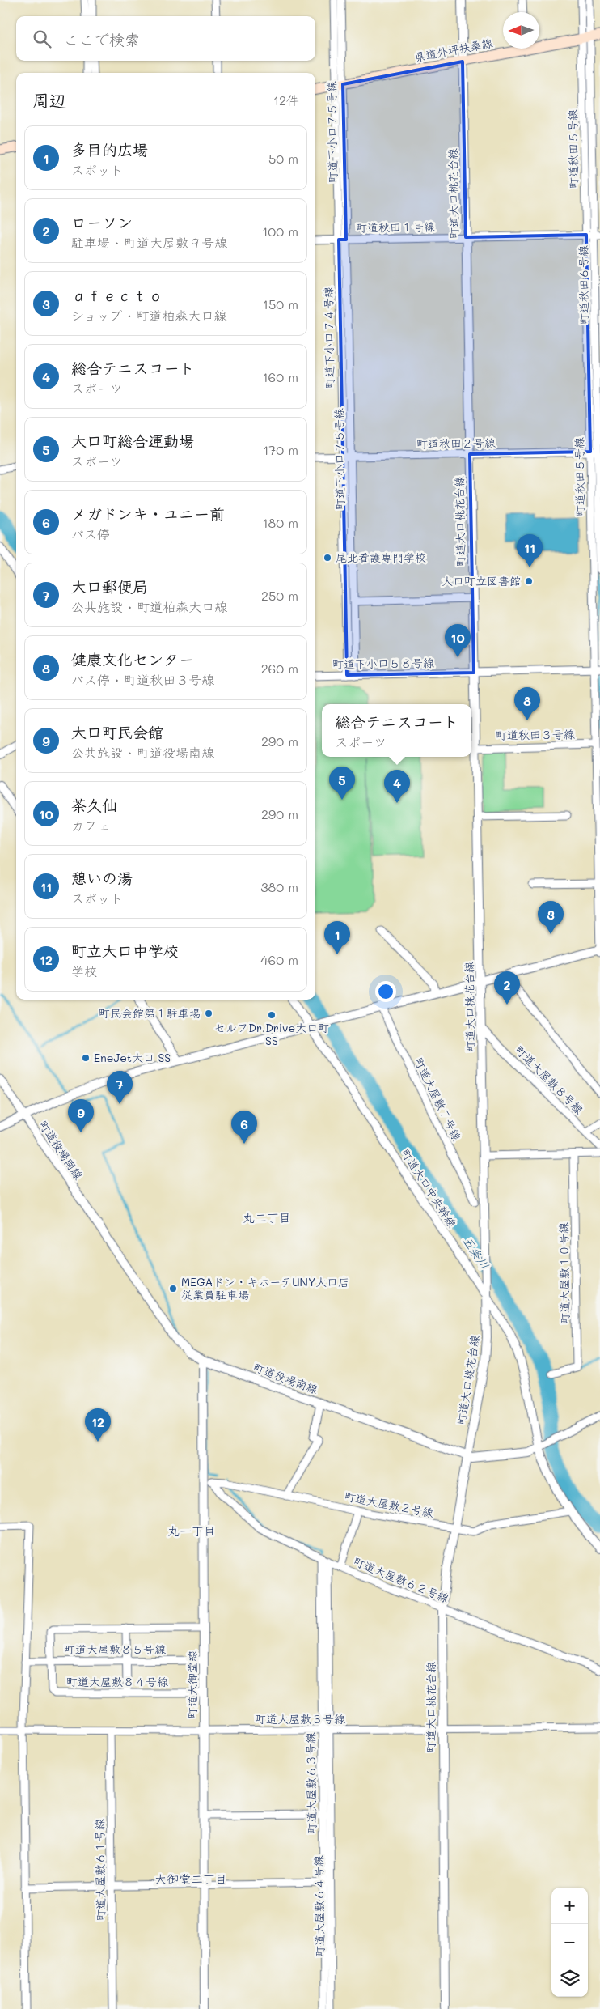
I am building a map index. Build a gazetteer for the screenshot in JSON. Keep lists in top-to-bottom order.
{
  "streets": {
    "main road": ["県道外坪扶桑線"],
    "street": [
      "町道下小口７５号線",
      "町道秋田５号線",
      "町道大口桃花台線",
      "町道秋田１号線",
      "町道秋田６号線",
      "町道下小口７４号線",
      "町道秋田２号線",
      "町道下小口５８号線",
      "町道秋田３号線",
      "町道大屋敷８号線",
      "町道大屋敷７号線",
      "町道役場南線",
      "町道大口中央幹線",
      "町道大屋敷１０号線",
      "町道大屋敷２号線",
      "町道大屋敷６２号線",
      "町道大屋敷８５号線",
      "町道大屋敷８４号線",
      "町道大御堂線",
      "町道大屋敷３号線",
      "町道大屋敷６３号線",
      "町道大屋敷６１号線",
      "町道大屋敷６４号線"
    ]
  },
  "crossings": [
    ["県道外坪扶桑線", "町道下小口７５号線"],
    ["県道外坪扶桑線", "町道秋田５号線"],
    ["県道外坪扶桑線", "町道大口桃花台線"],
    ["県道外坪扶桑線", "町道秋田６号線"],
    ["町道下小口７５号線", "町道秋田１号線"],
    ["町道下小口７５号線", "町道下小口７４号線"],
    ["町道下小口７５号線", "町道秋田２号線"],
    ["町道下小口７５号線", "町道下小口５８号線"],
    ["町道秋田５号線", "町道秋田１号線"],
    ["町道秋田５号線", "町道秋田６号線"],
    ["町道秋田５号線", "町道秋田２号線"],
    ["町道秋田５号線", "町道下小口５８号線"],
    ["町道秋田５号線", "町道秋田３号線"],
    ["町道大口桃花台線", "町道秋田１号線"],
    ["町道大口桃花台線", "町道秋田２号線"],
    ["町道大口桃花台線", "町道下小口５８号線"],
    ["町道大口桃花台線", "町道秋田３号線"],
    ["町道大口桃花台線", "町道大屋敷８号線"],
    ["町道大口桃花台線", "町道役場南線"],
    ["町道大口桃花台線", "町道大口中央幹線"],
    ["町道大口桃花台線", "町道大屋敷２号線"],
    ["町道大口桃花台線", "町道大屋敷６２号線"],
    ["町道大口桃花台線", "町道大屋敷３号線"],
    ["町道秋田１号線", "町道秋田６号線"],
    ["町道秋田１号線", "町道下小口７４号線"],
    ["町道秋田６号線", "町道秋田２号線"],
    ["町道下小口７４号線", "町道秋田２号線"],
    ["町道下小口７４号線", "町道下小口５８号線"],
    ["町道役場南線", "町道大口中央幹線"],
    ["町道役場南線", "町道大御堂線"],
    ["町道大屋敷２号線", "町道大屋敷６２号線"],
    ["町道大屋敷２号線", "町道大御堂線"],
    ["町道大屋敷６２号線", "町道大屋敷６３号線"],
    ["町道大屋敷８５号線", "町道大屋敷８４号線"],
    ["町道大屋敷８５号線", "町道大御堂線"],
    ["町道大屋敷８４号線", "町道大御堂線"],
    ["町道大御堂線", "町道大屋敷３号線"],
    ["町道大屋敷３号線", "町道大屋敷６３号線"],
    ["町道大屋敷３号線", "町道大屋敷６１号線"],
    ["町道大屋敷６３号線", "町道大屋敷６４号線"]
  ],
  "districts": ["丸二丁目", "丸一丁目", "大御堂二丁目"],
  "water": ["五条川"],
  "places": [
    "尾北看護専門学校",
    "大口町立図書館",
    "町民会館第１駐車場",
    "セルフDr.Drive大口町 SS",
    "EneJet大口 SS",
    "MEGAドン・キホーテUNY大口店 従業員駐車場"
  ],
  "north": "left",
  "page": {
    "search": "ここで検索",
    "heading": ["周辺", "12件"],
    "list": [
      {
        "mark": "1",
        "name": "多目的広場",
        "note": "スポット",
        "value": "50 m"
      },
      {
        "mark": "2",
        "name": "ローソン",
        "note": "駐車場 · 町道大屋敷９号線",
        "value": "100 m"
      },
      {
        "mark": "3",
        "name": "ａｆｅｃｔｏ",
        "note": "ショップ · 町道柏森大口線",
        "value": "150 m"
      },
      {
        "mark": "4",
        "name": "総合テニスコート",
        "note": "スポーツ",
        "value": "160 m"
      },
      {
        "mark": "5",
        "name": "大口町総合運動場",
        "note": "スポーツ",
        "value": "170 m"
      },
      {
        "mark": "6",
        "name": "メガドンキ・ユニー前",
        "note": "バス停",
        "value": "180 m"
      },
      {
        "mark": "7",
        "name": "大口郵便局",
        "note": "公共施設 · 町道柏森大口線",
        "value": "250 m"
      },
      {
        "mark": "8",
        "name": "健康文化センター",
        "note": "バス停 · 町道秋田３号線",
        "value": "260 m"
      },
      {
        "mark": "9",
        "name": "大口町民会館",
        "note": "公共施設 · 町道役場南線",
        "value": "290 m"
      },
      {
        "mark": "10",
        "name": "茶久仙",
        "note": "カフェ",
        "value": "290 m"
      },
      {
        "mark": "11",
        "name": "憩いの湯",
        "note": "スポット",
        "value": "380 m"
      },
      {
        "mark": "12",
        "name": "町立大口中学校",
        "note": "学校",
        "value": "460 m"
      }
    ],
    "pins": [
      "11",
      "10",
      "8",
      "5",
      "4",
      "3",
      "1",
      "2",
      "7",
      "9",
      "6",
      "12"
    ],
    "popup": ["総合テニスコート", "スポーツ"],
    "map_buttons": ["+", "−"]
  }
}
